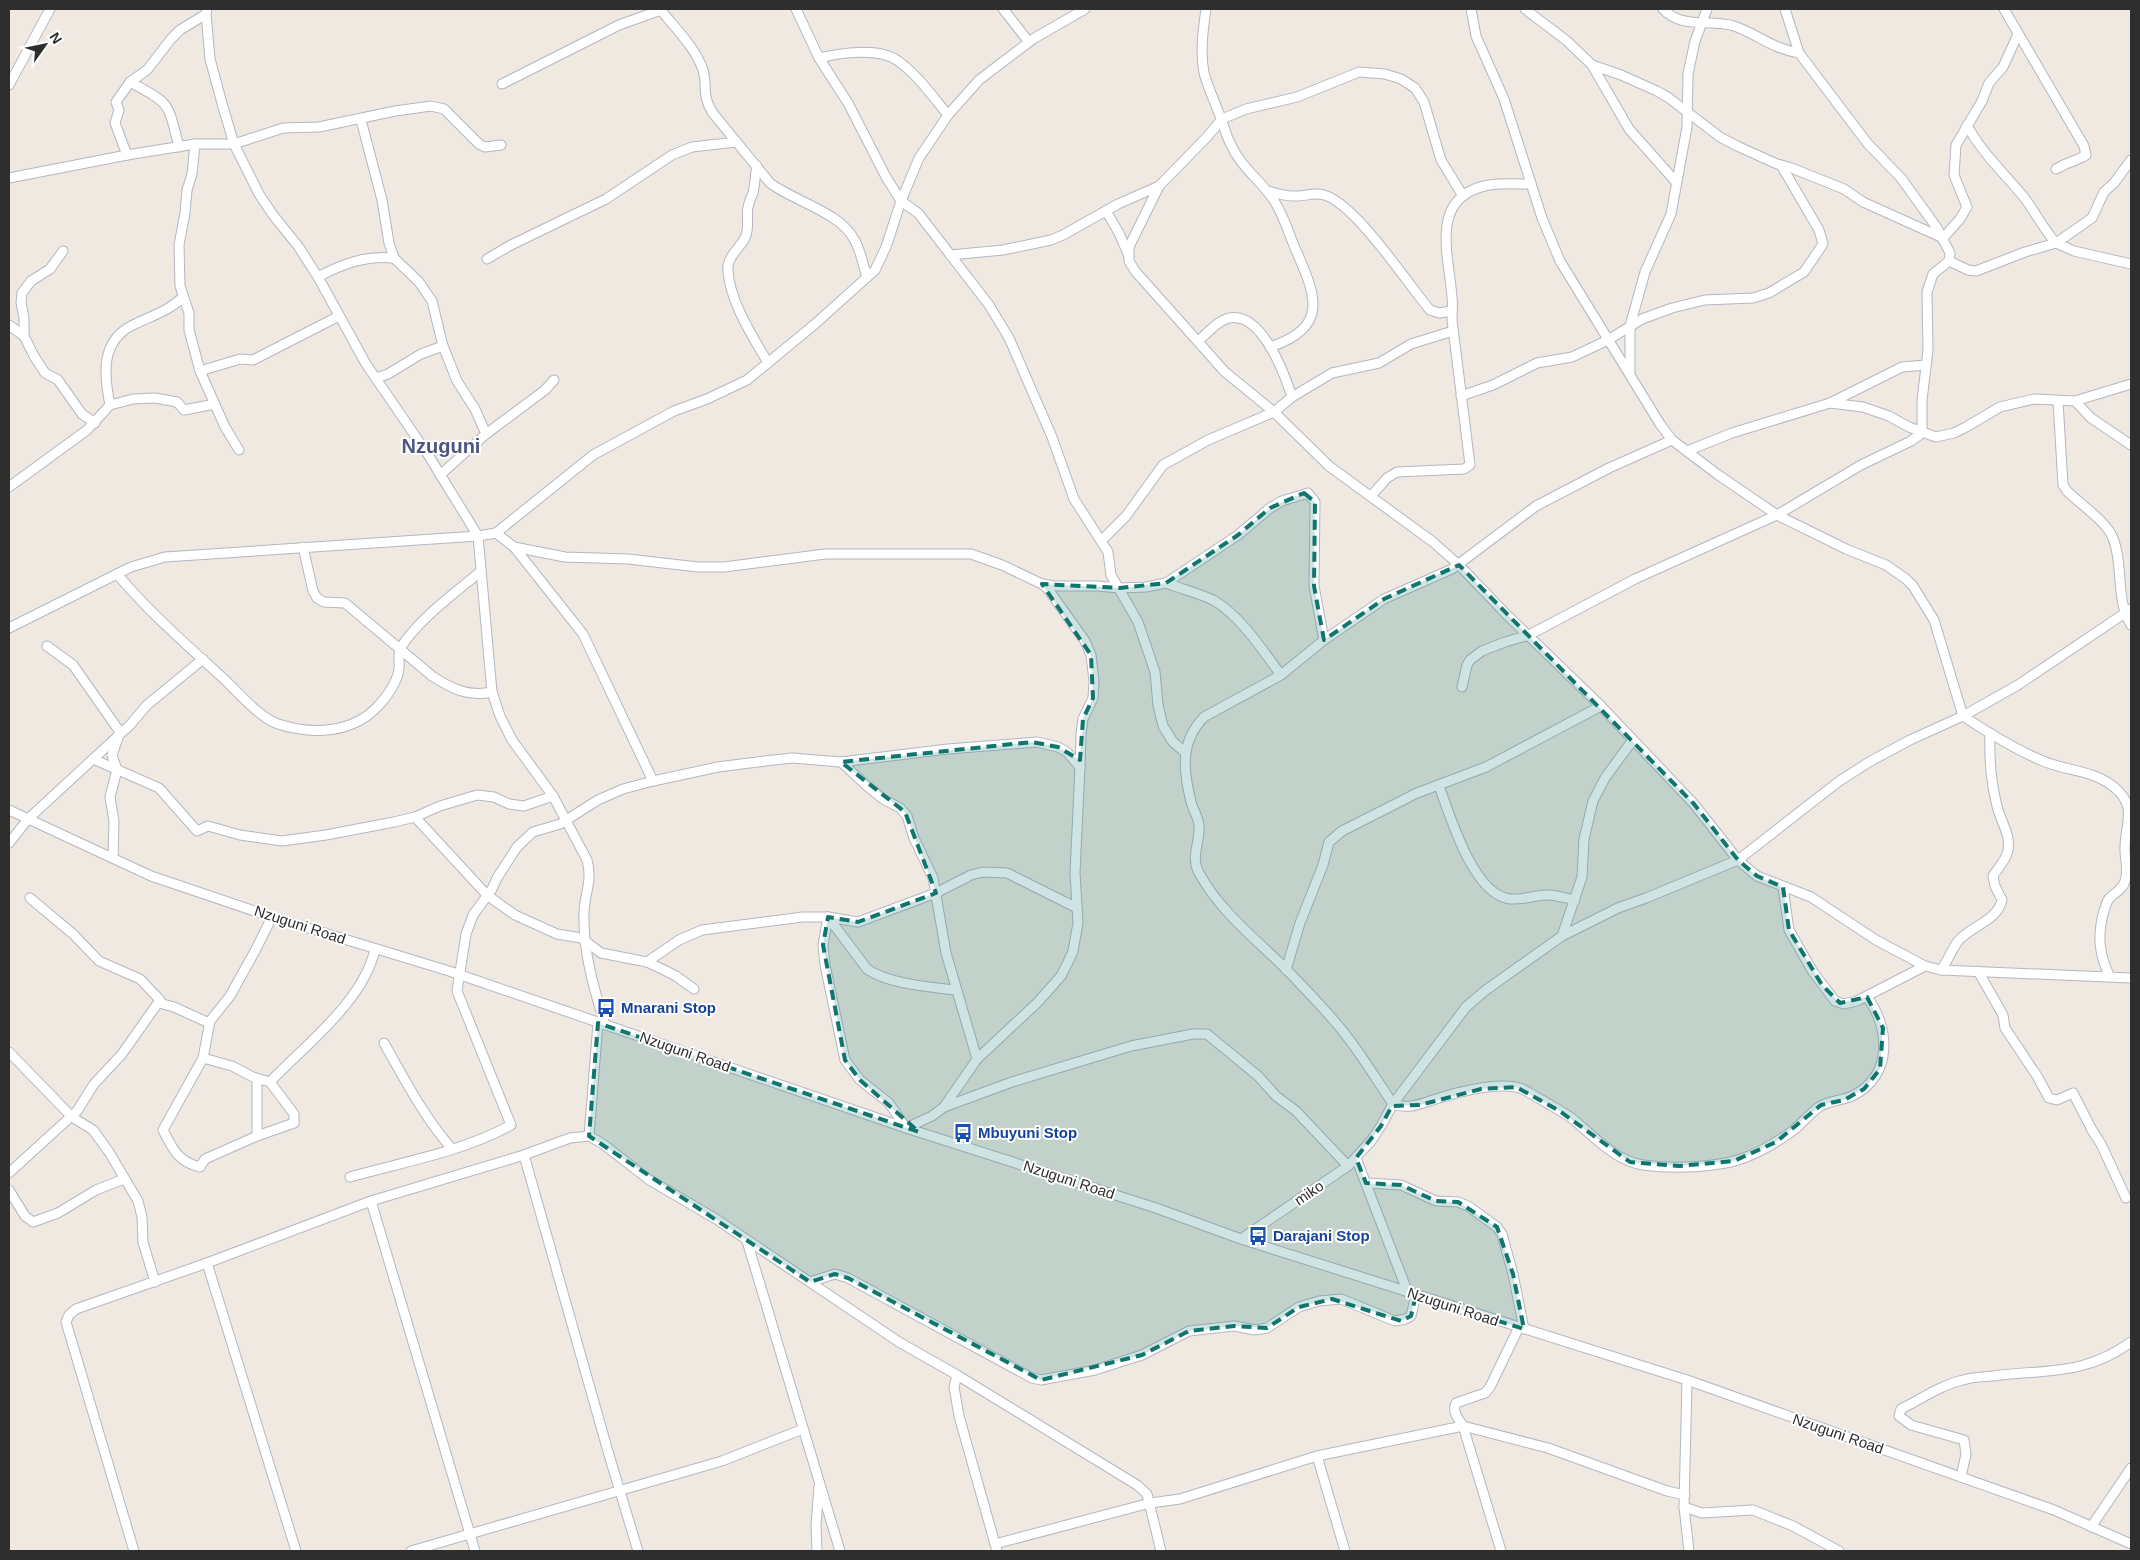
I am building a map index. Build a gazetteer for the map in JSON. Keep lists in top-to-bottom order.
{
  "streets": {
    "street": ["Nzuguni Road", "miko"]
  },
  "crossings": [
    ["Nzuguni Road", "miko"]
  ],
  "districts": ["Nzuguni"],
  "places": {
    "bus stop": ["Mnarani Stop", "Mbuyuni Stop", "Darajani Stop"]
  },
  "north": "top right"
}
